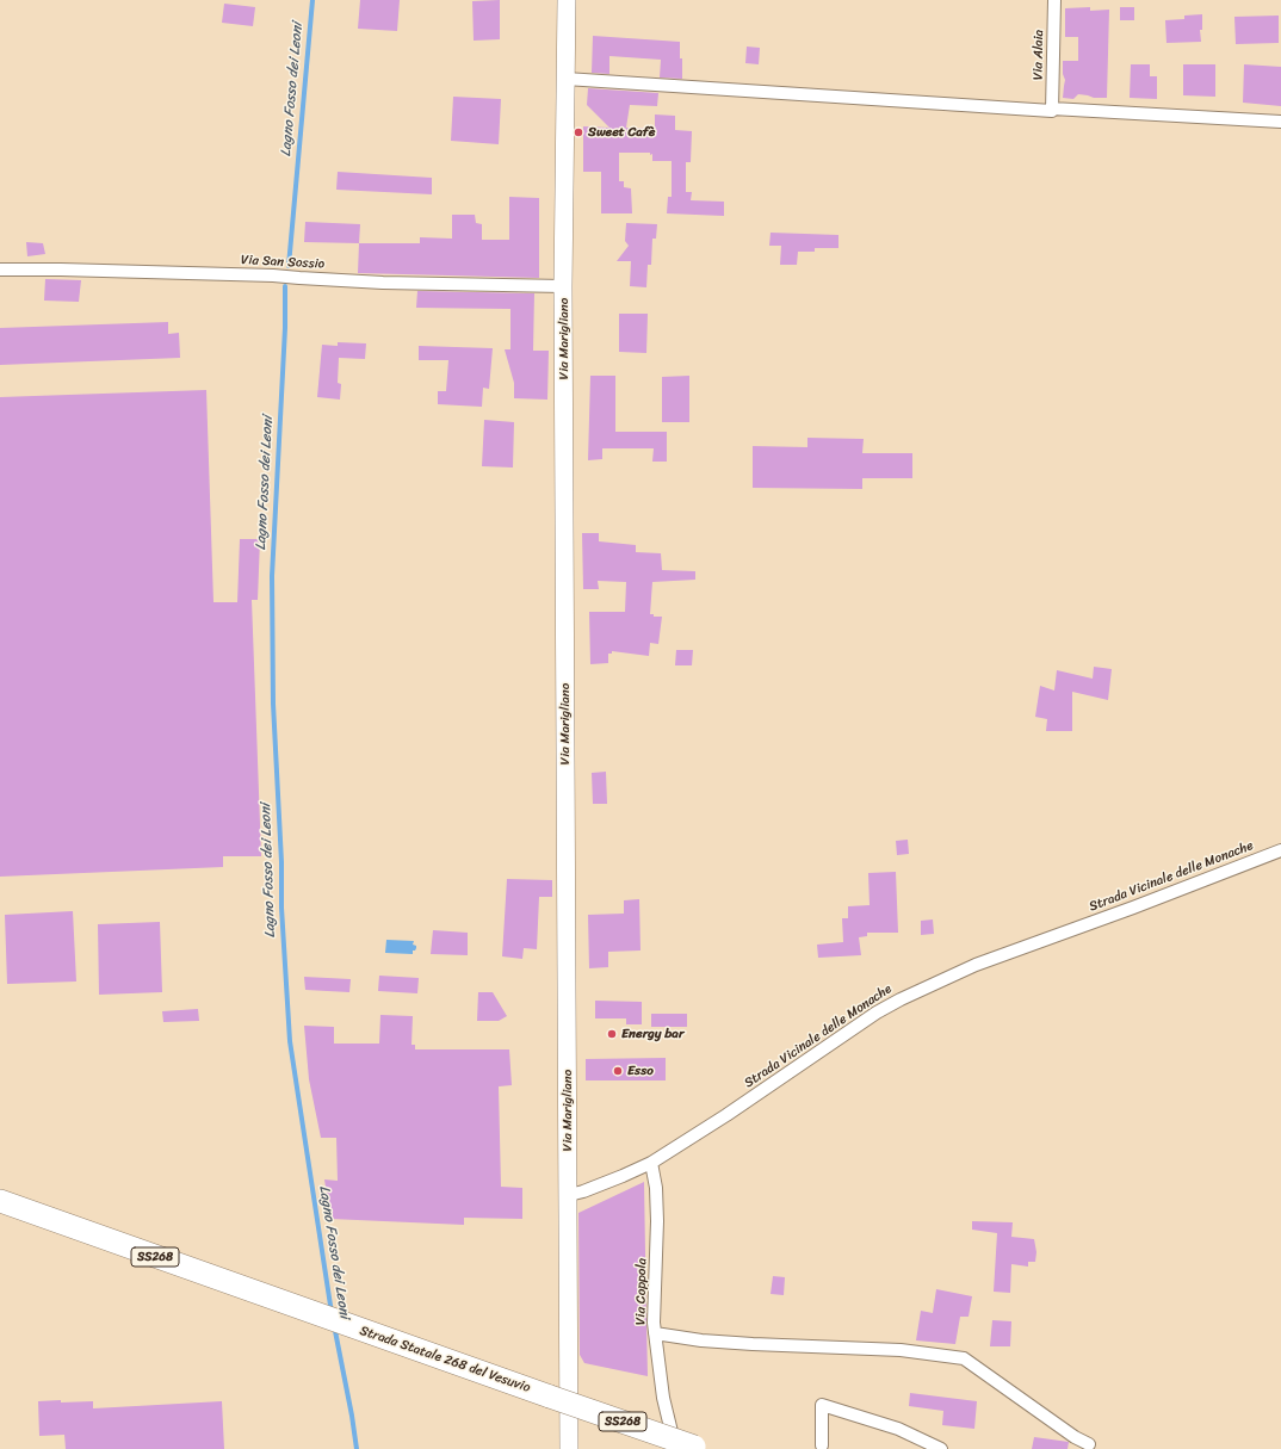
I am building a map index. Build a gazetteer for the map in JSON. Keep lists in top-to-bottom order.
{
  "streets": {
    "highway": ["SS268", "Strada Statale 268 del Vesuvio"],
    "street": [
      "Via Alaia",
      "Via San Sossio",
      "Via Marigliano",
      "Strada Vicinale delle Monache",
      "Via Coppola"
    ]
  },
  "crossings": [
    ["Via San Sossio", "Via Marigliano"],
    ["Via Marigliano", "Strada Vicinale delle Monache"],
    ["Strada Vicinale delle Monache", "Via Coppola"],
    ["Via Coppola", "Strada Statale 268 del Vesuvio"]
  ],
  "water": ["Lagno Fosso dei Leoni"],
  "places": ["Sweet Cafè", "Energy bar", "Esso"]
}
